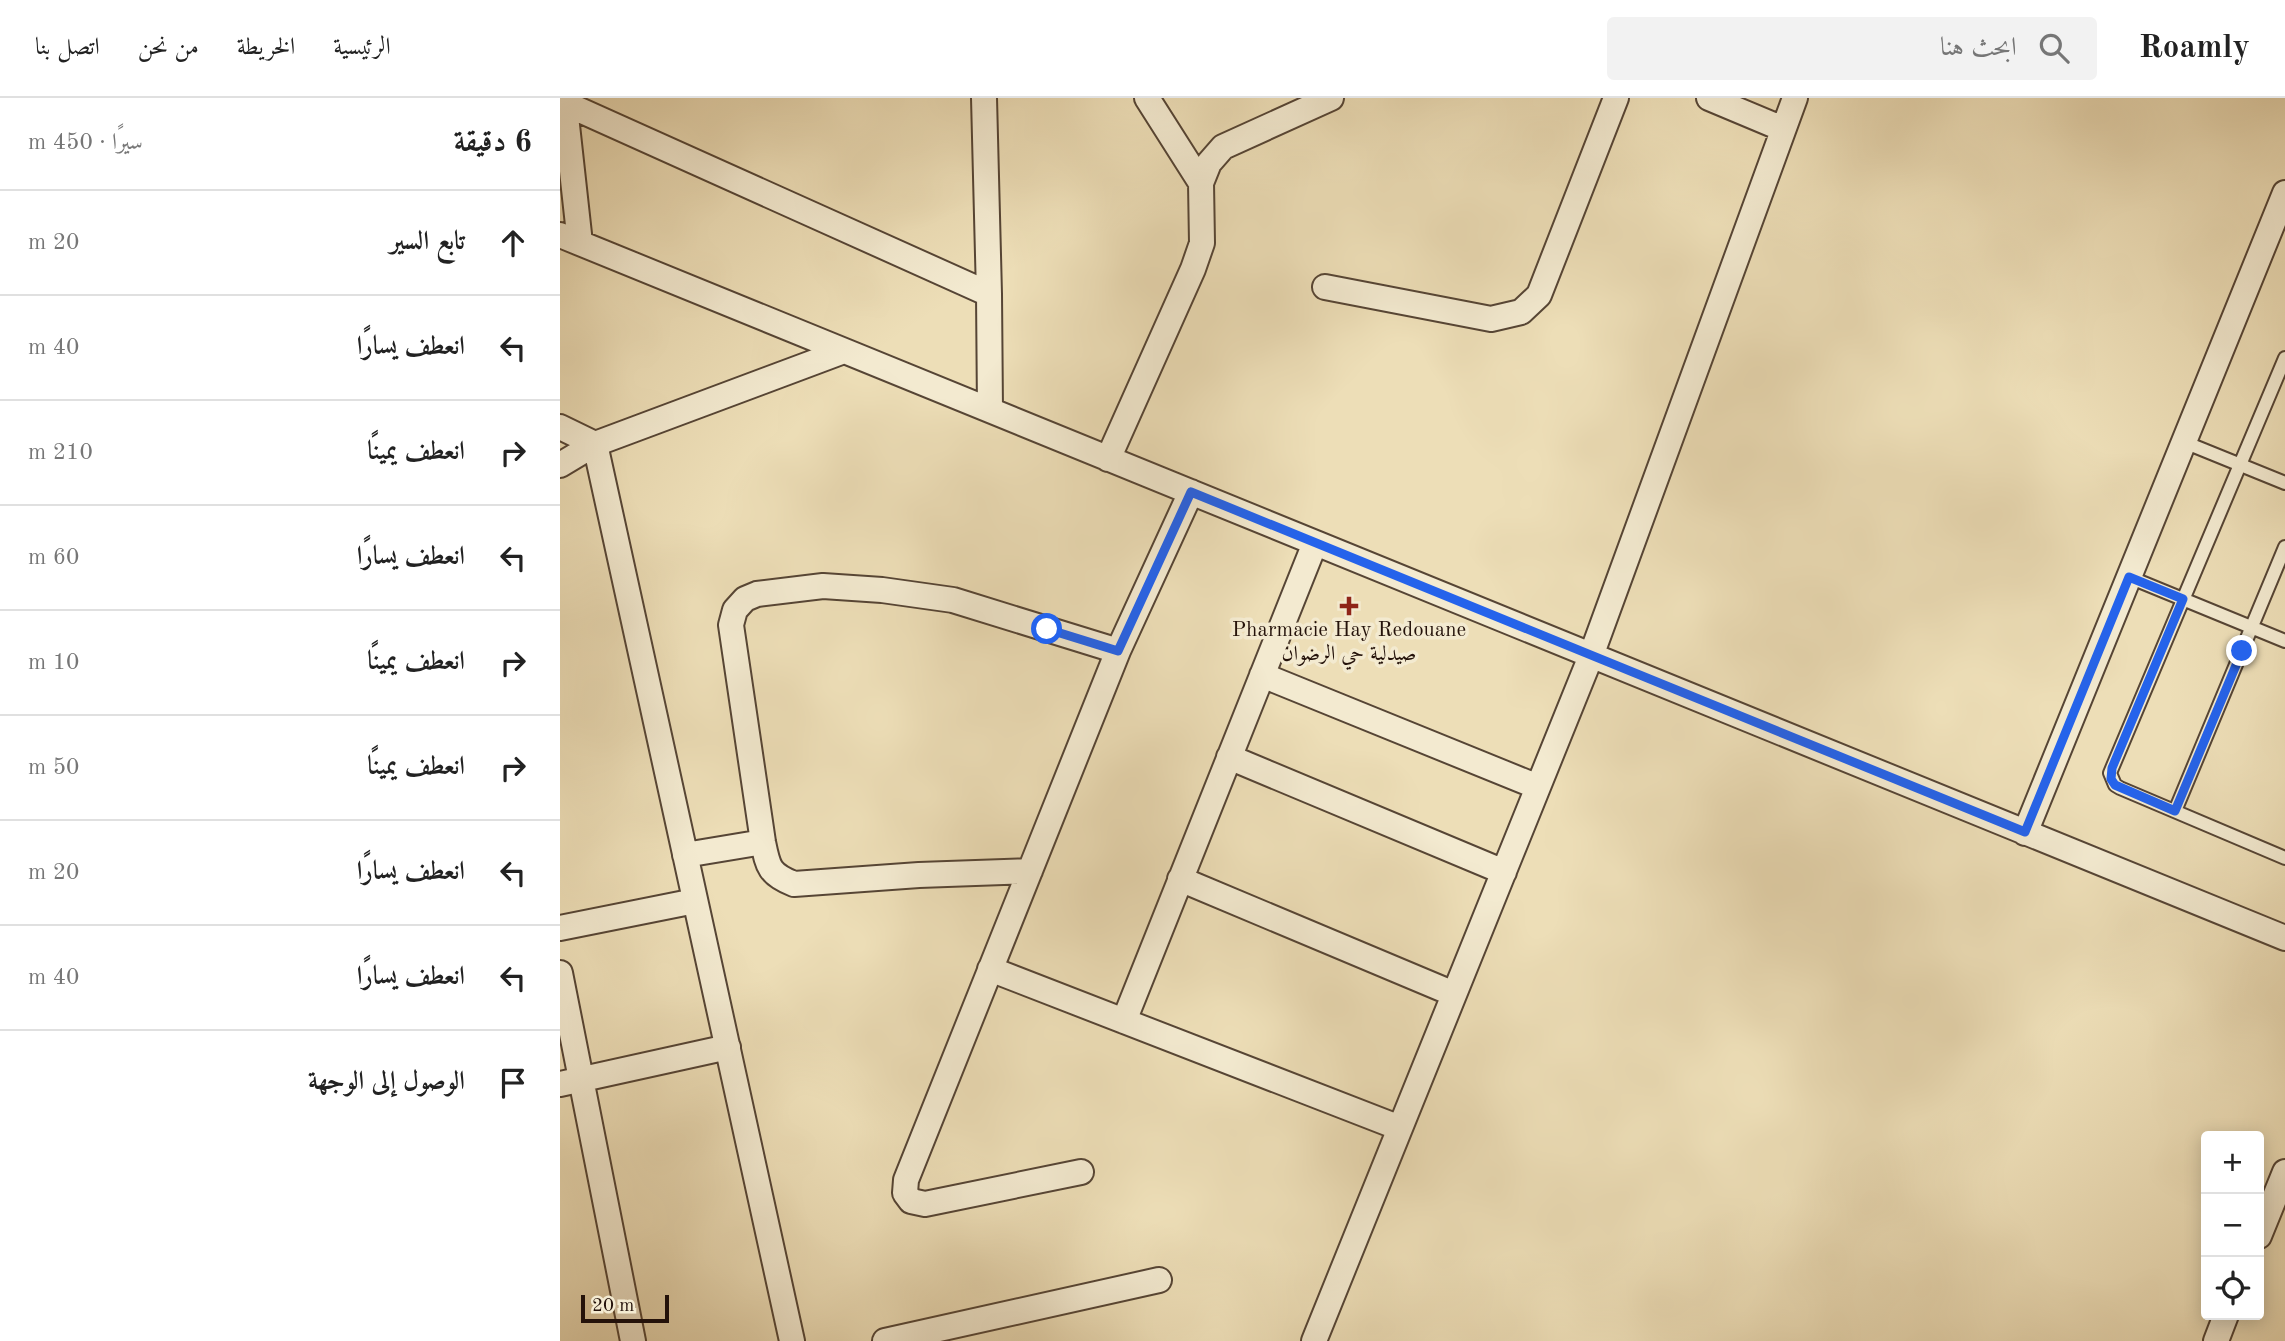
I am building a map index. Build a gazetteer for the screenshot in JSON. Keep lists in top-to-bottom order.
{
  "places": {
    "health": ["Pharmacie Hay Redouane صيدلية حي الرضوان"]
  },
  "scale_bar": "20 m",
  "page": {
    "header": "Roamly",
    "search": "ابحث هنا",
    "nav": [
      "الرئيسية",
      "الخريطة",
      "من نحن",
      "اتصل بنا"
    ],
    "heading": ["6 دقيقة", "سيرًا · 450 m"],
    "list": [
      ["تابع السير", "20 m"],
      ["انعطف يسارًا", "40 m"],
      ["انعطف يمينًا", "210 m"],
      ["انعطف يسارًا", "60 m"],
      ["انعطف يمينًا", "10 m"],
      ["انعطف يمينًا", "50 m"],
      ["انعطف يسارًا", "20 m"],
      ["انعطف يسارًا", "40 m"],
      "الوصول إلى الوجهة"
    ],
    "map_buttons": ["+", "−"],
    "scale": "20 m"
  }
}
